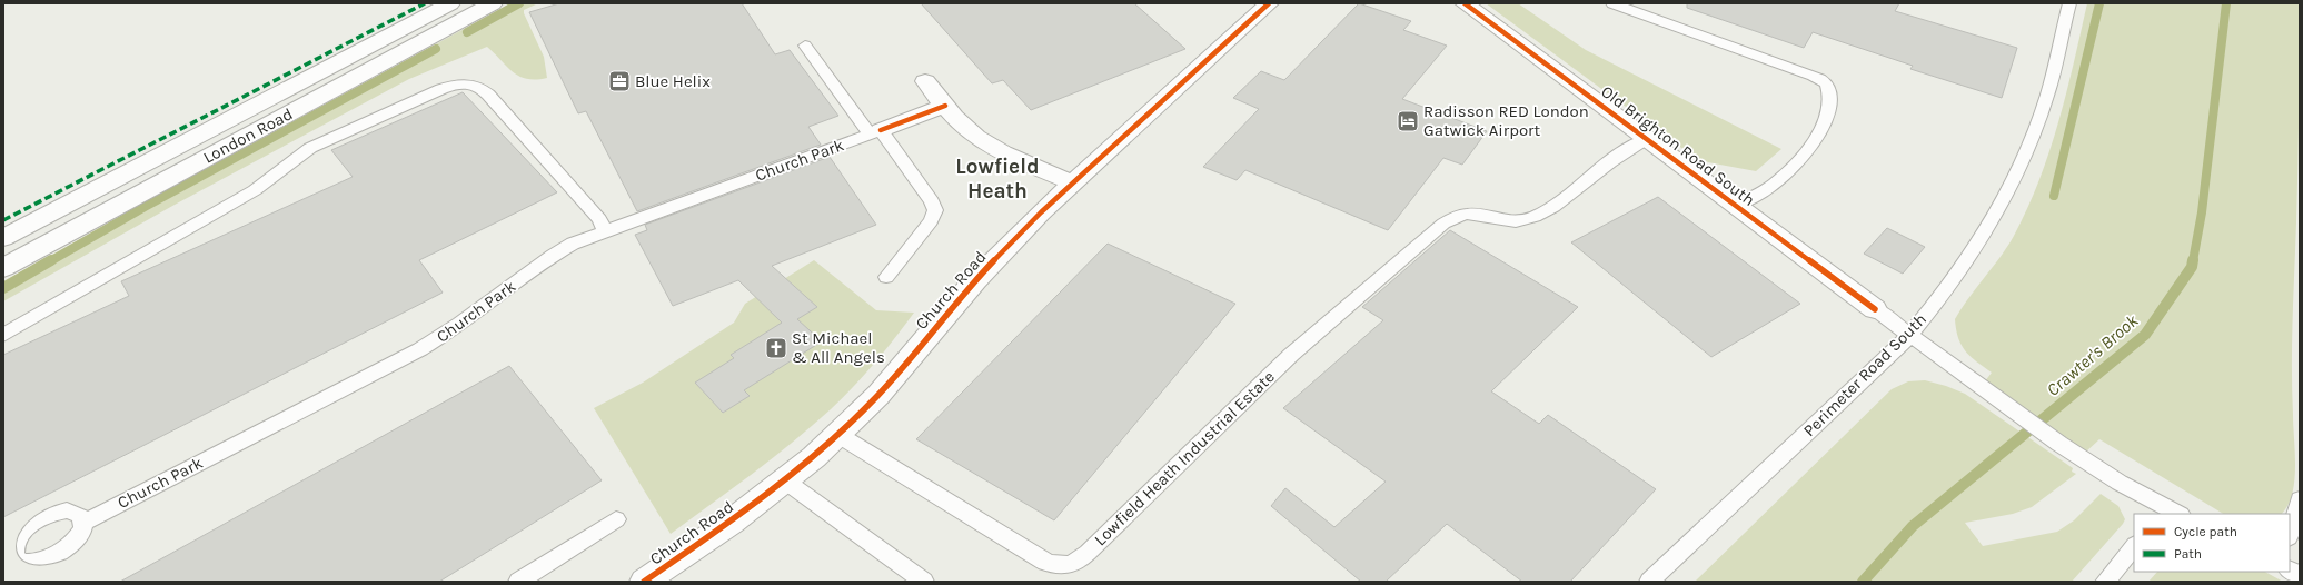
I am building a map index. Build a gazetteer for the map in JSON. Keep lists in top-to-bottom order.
{
  "streets": {
    "street": ["London Road", "Old Brighton Road South", "Church Road"],
    "lane": ["Church Park", "Perimeter Road South", "Lowfield Heath Industrial Estate"]
  },
  "crossings": [
    ["Old Brighton Road South", "Lowfield Heath Industrial Estate"],
    ["Church Road", "Lowfield Heath Industrial Estate"]
  ],
  "districts": ["Lowfield Heath"],
  "water": ["Crawter's Brook"],
  "places": {
    "office": ["Blue Helix"],
    "hotel": ["Radisson RED London Gatwick Airport"],
    "church": ["St Michael & All Angels"]
  },
  "legend": ["Cycle path", "Path"]
}
